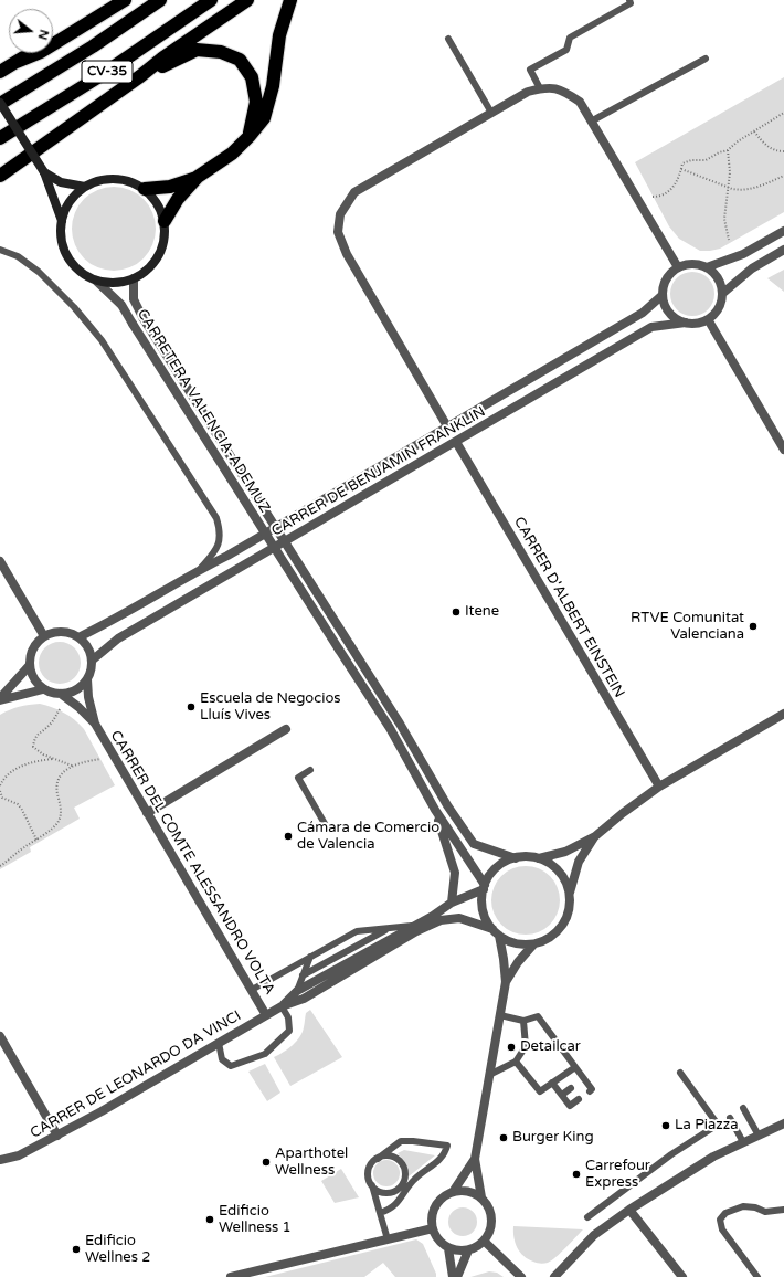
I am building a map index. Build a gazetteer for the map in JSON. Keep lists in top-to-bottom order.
{
  "streets": {
    "highway": ["CV-35"],
    "street": [
      "CARRETERA VALENCIA-ADEMUZ",
      "CARRER DE BENJAMIN FRANKLIN",
      "CARRER D'ALBERT EINSTEIN",
      "CARRER DEL COMTE ALESSANDRO VOLTA",
      "CARRER DE LEONARDO DA VINCI"
    ]
  },
  "crossings": [
    ["CARRETERA VALENCIA-ADEMUZ", "CARRER DE LEONARDO DA VINCI"],
    ["CARRER DE BENJAMIN FRANKLIN", "CARRER D'ALBERT EINSTEIN"],
    ["CARRER DE BENJAMIN FRANKLIN", "CARRER DEL COMTE ALESSANDRO VOLTA"],
    ["CARRER DEL COMTE ALESSANDRO VOLTA", "CARRER DE LEONARDO DA VINCI"]
  ],
  "places": [
    "Itene",
    "RTVE Comunitat Valenciana",
    "Escuela de Negocios Lluís Vives",
    "Cámara de Comercio de Valencia",
    "Detailcar",
    "La Piazza",
    "Burger King",
    "Aparthotel Wellness",
    "Carrefour Express",
    "Edificio Wellness 1",
    "Edificio Wellnes 2"
  ],
  "north": "right"
}
